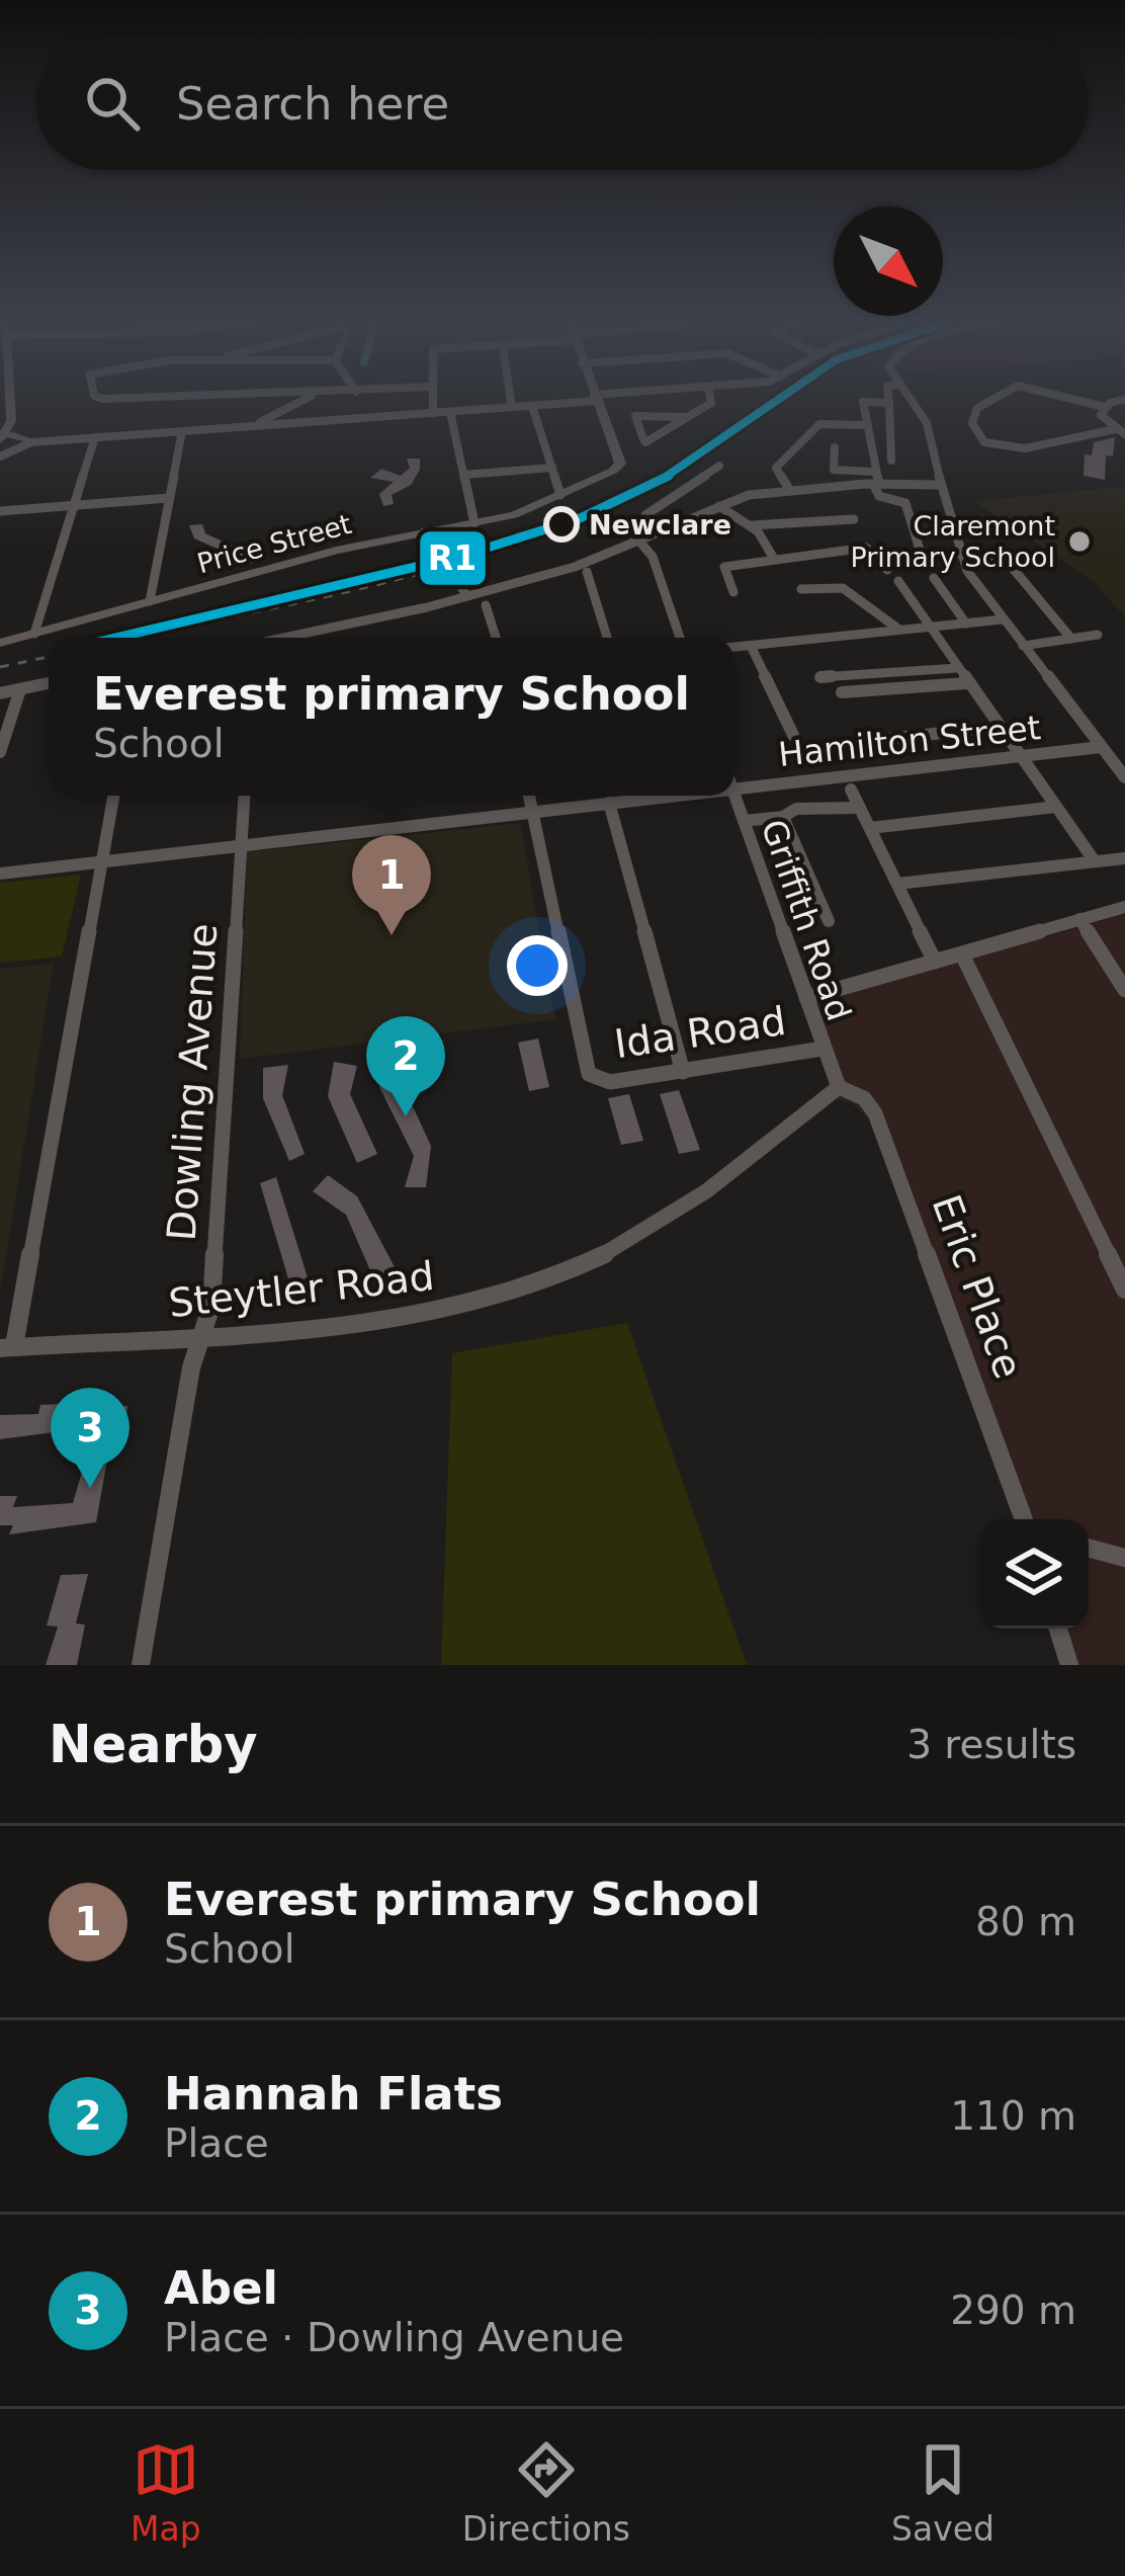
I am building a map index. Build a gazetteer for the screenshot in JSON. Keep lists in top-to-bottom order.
{
  "streets": {
    "street": [
      "Price Street",
      "Hamilton Street",
      "Griffith Road",
      "Ida Road",
      "Dowling Avenue",
      "Eric Place",
      "Steytler Road"
    ]
  },
  "crossings": [
    ["Hamilton Street", "Ida Road"],
    ["Hamilton Street", "Dowling Avenue"],
    ["Griffith Road", "Ida Road"],
    ["Griffith Road", "Eric Place"],
    ["Griffith Road", "Steytler Road"],
    ["Dowling Avenue", "Steytler Road"],
    ["Eric Place", "Steytler Road"]
  ],
  "places": ["Newclare", "Claremont Primary School"],
  "lines": ["transit line R1"],
  "north": "bottom right",
  "page": {
    "search": "Search here",
    "popup": ["Everest primary School", "School"],
    "pins": ["1", "2", "3"],
    "heading": ["Nearby", "3 results"],
    "list": [
      {
        "mark": "1",
        "name": "Everest primary School",
        "note": "School",
        "value": "80 m"
      },
      {
        "mark": "2",
        "name": "Hannah Flats",
        "note": "Place",
        "value": "110 m"
      },
      {
        "mark": "3",
        "name": "Abel",
        "note": "Place · Dowling Avenue",
        "value": "290 m"
      }
    ],
    "nav": ["Map", "Directions", "Saved"]
  }
}
